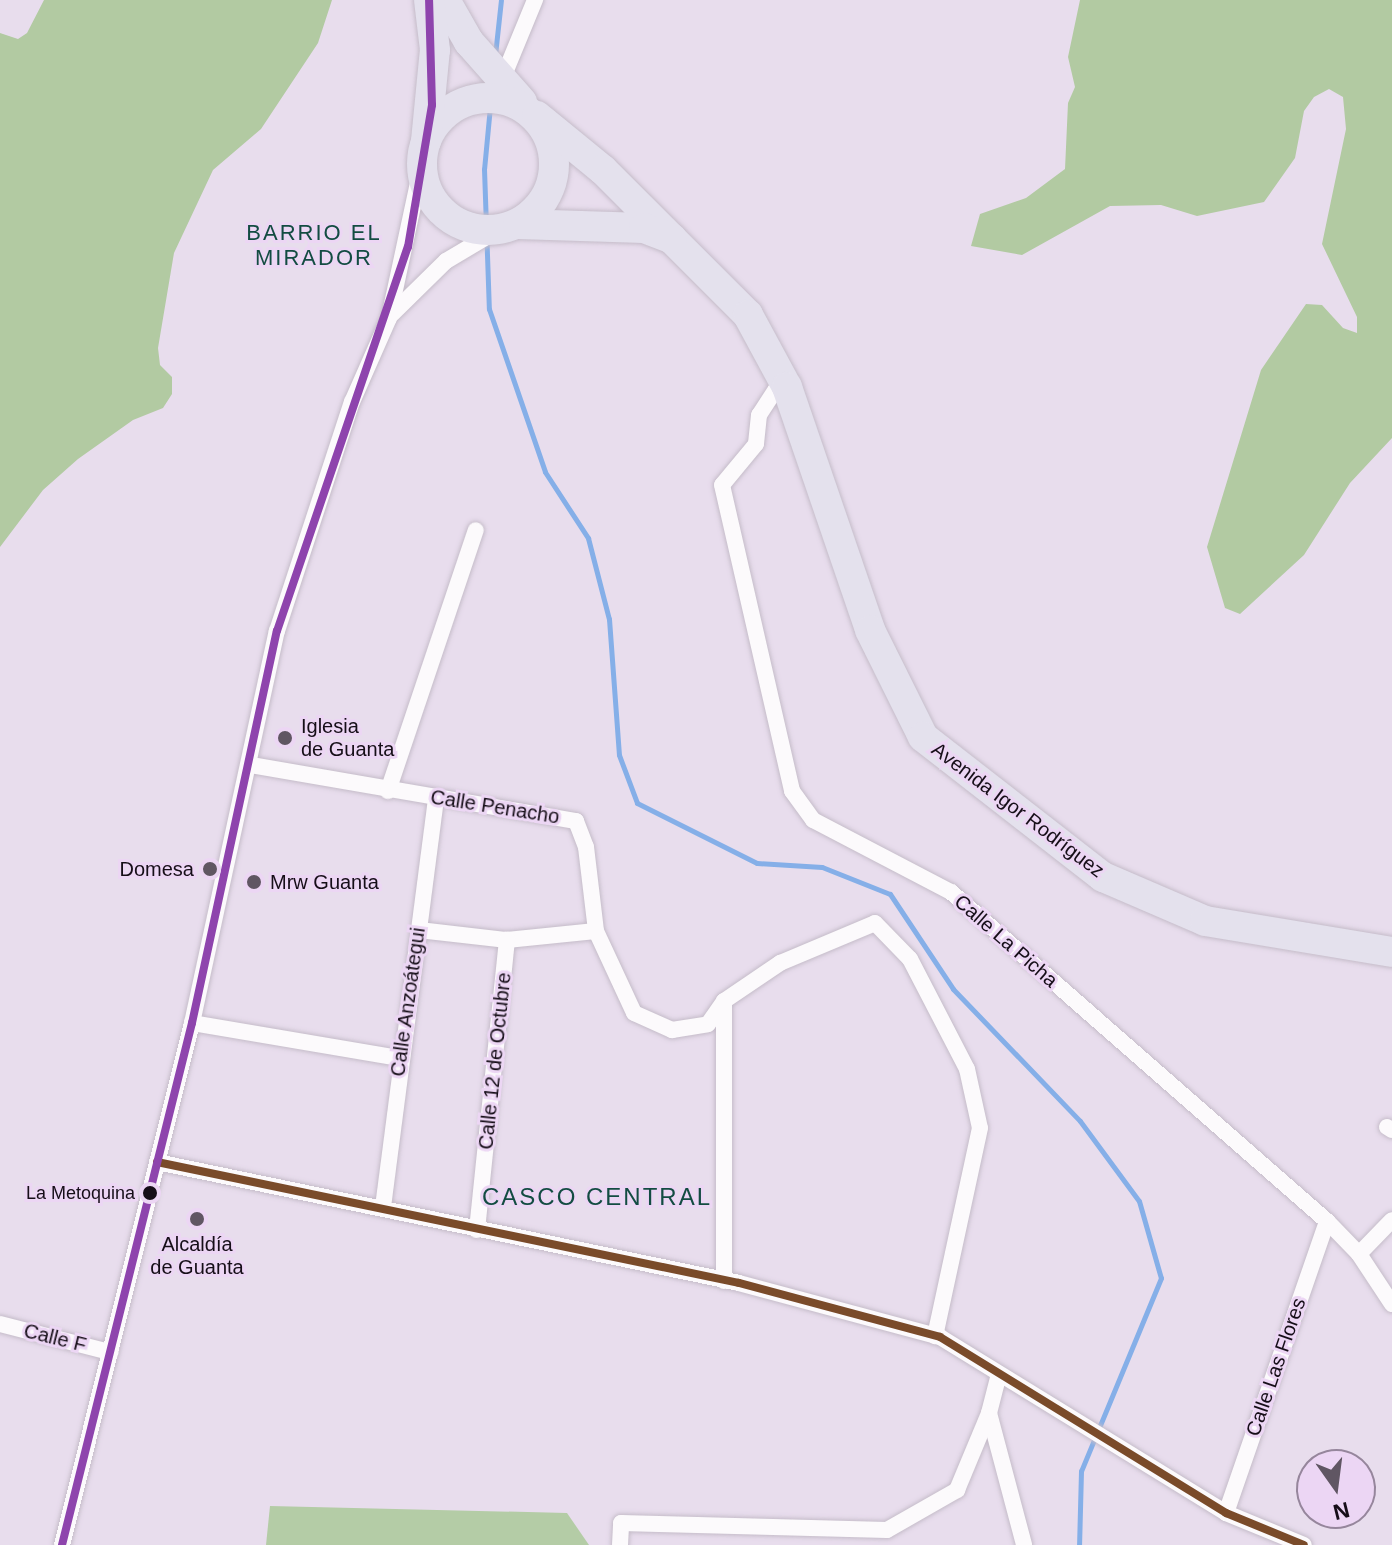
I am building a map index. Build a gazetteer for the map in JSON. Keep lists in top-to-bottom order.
{
  "streets": {
    "highway": ["Avenida Igor Rodríguez"],
    "street": [
      "Calle Penacho",
      "Calle La Picha",
      "Calle Anzoátegui",
      "Calle 12 de Octubre",
      "Calle F",
      "Calle Las Flores"
    ]
  },
  "crossings": [
    ["Calle Penacho", "Calle Anzoátegui"],
    ["Avenida Igor Rodríguez", "Calle La Picha"],
    ["Calle La Picha", "Calle Las Flores"]
  ],
  "districts": ["BARRIO EL MIRADOR", "CASCO CENTRAL"],
  "places": [
    "Iglesia de Guanta",
    "Domesa",
    "Mrw Guanta",
    "La Metoquina",
    "Alcaldía de Guanta"
  ],
  "north": "bottom"
}
